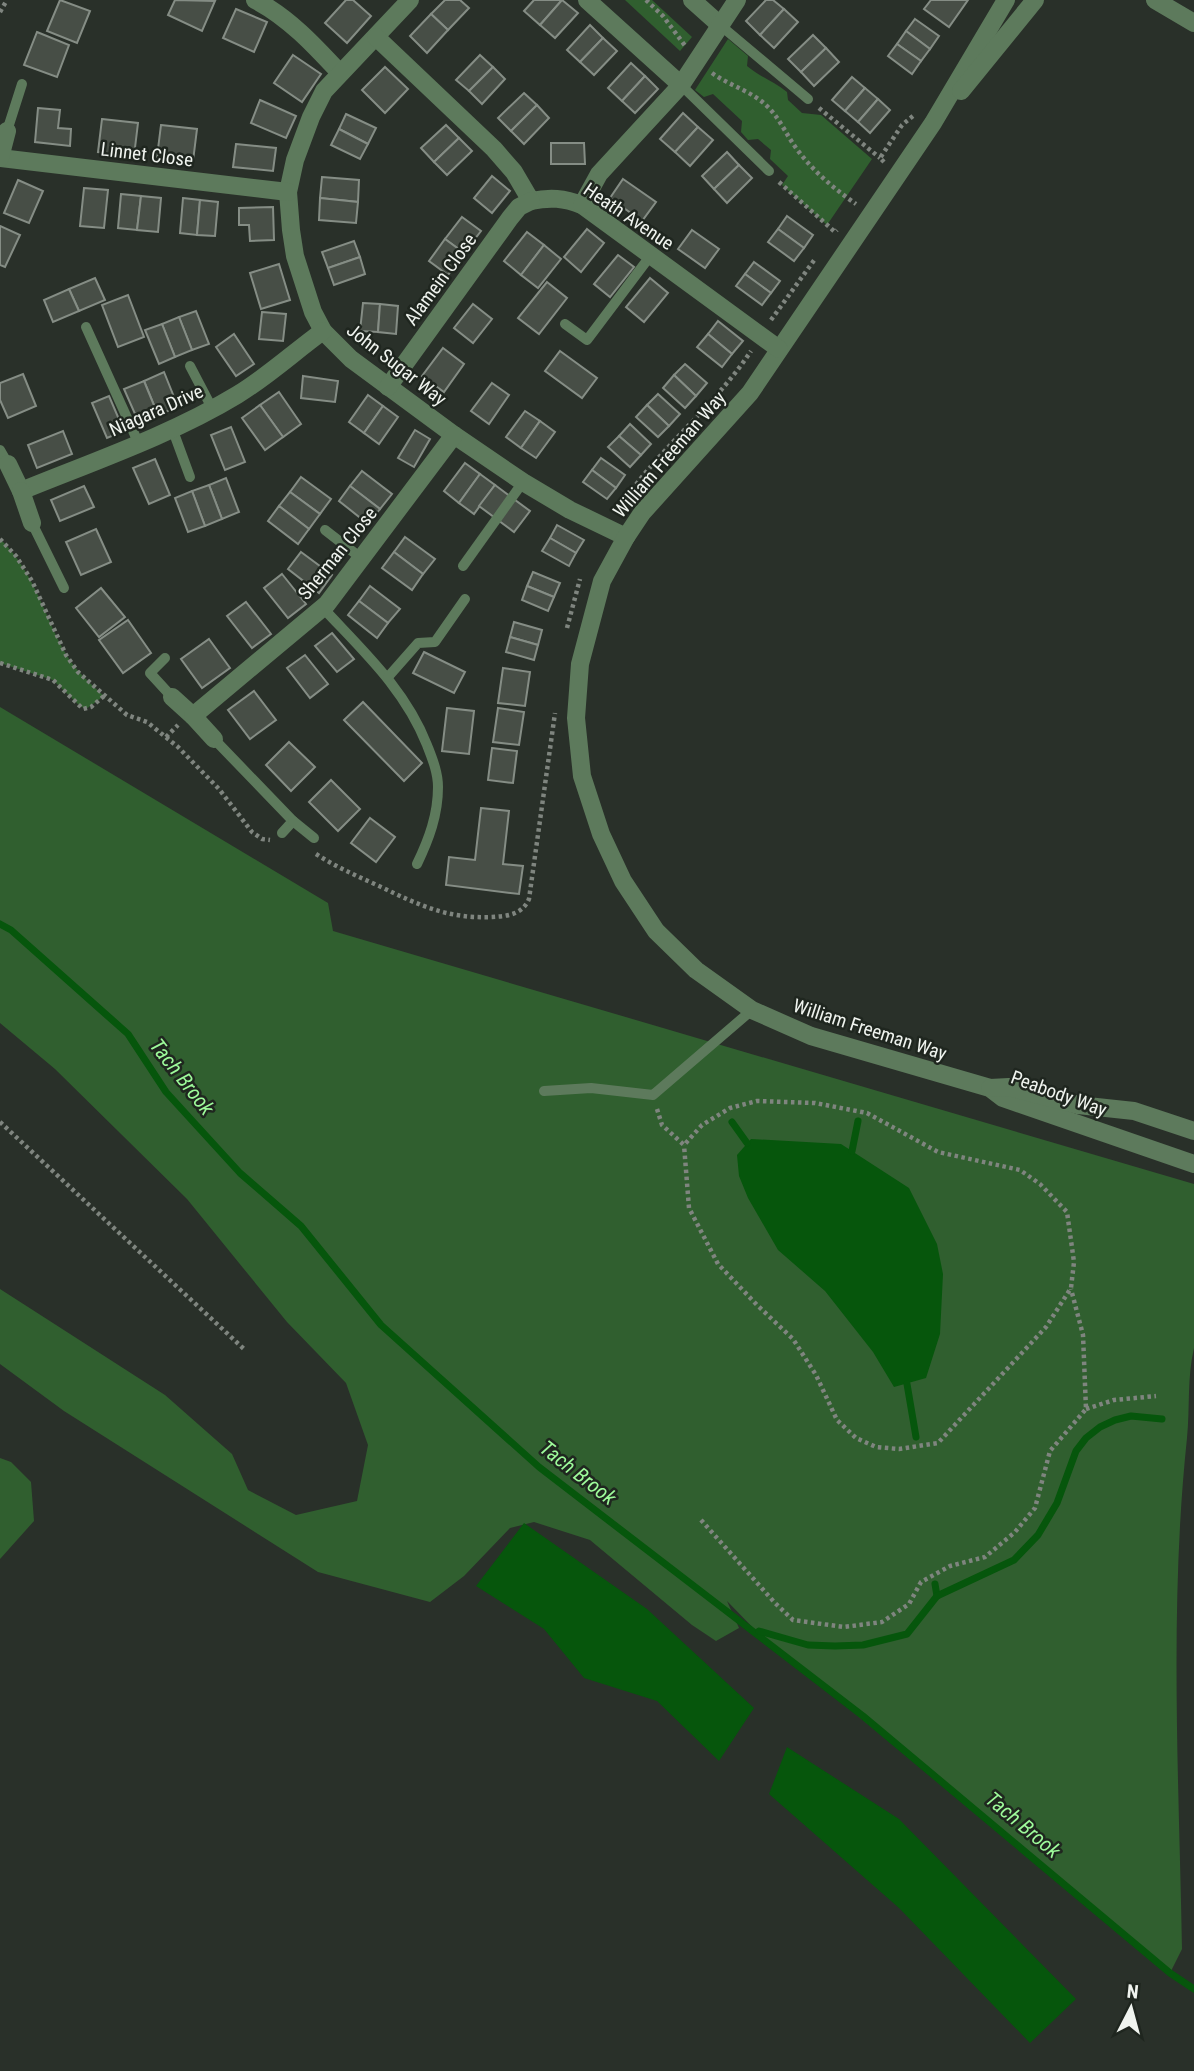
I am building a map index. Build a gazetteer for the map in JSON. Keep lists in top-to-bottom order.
{
  "streets": {
    "street": [
      "Linnet Close",
      "Heath Avenue",
      "Alamein Close",
      "John Sugar Way",
      "Niagara Drive",
      "William Freeman Way",
      "Sherman Close",
      "Peabody Way"
    ]
  },
  "crossings": [
    ["Linnet Close", "John Sugar Way"],
    ["Heath Avenue", "Alamein Close"],
    ["Heath Avenue", "William Freeman Way"],
    ["Alamein Close", "John Sugar Way"],
    ["John Sugar Way", "Niagara Drive"],
    ["John Sugar Way", "William Freeman Way"],
    ["John Sugar Way", "Sherman Close"],
    ["William Freeman Way", "Peabody Way"]
  ],
  "water": ["Tach Brook"],
  "north": "top"
}
